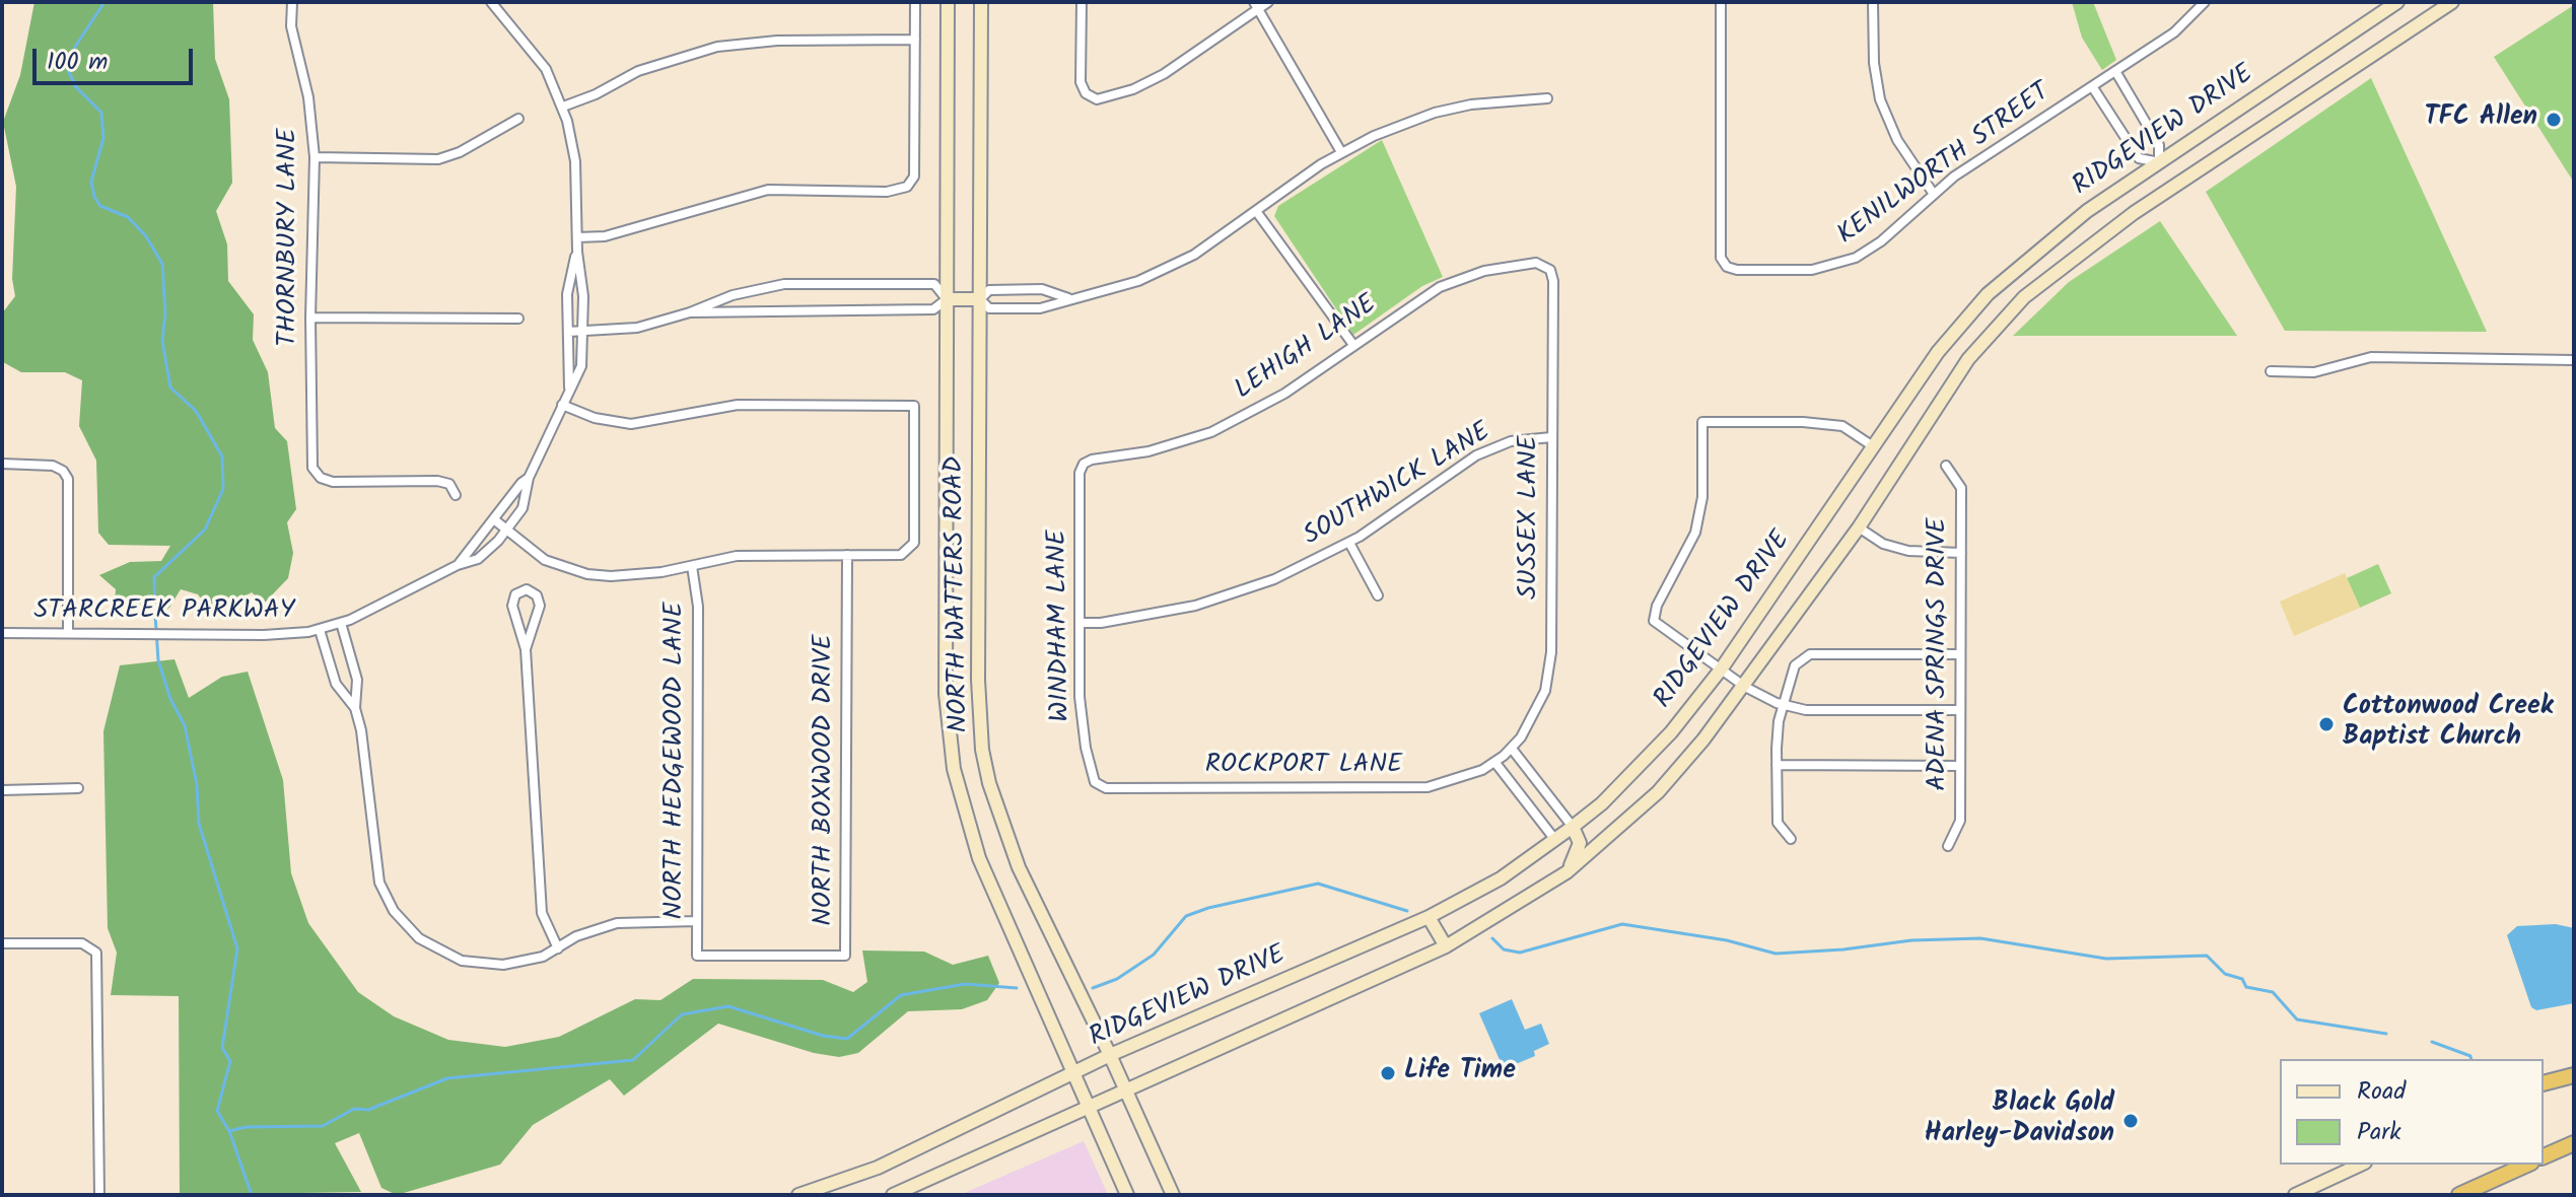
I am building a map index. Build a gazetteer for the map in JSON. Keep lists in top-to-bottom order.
{
  "streets": {
    "main road": ["RIDGEVIEW DRIVE", "NORTH WATTERS ROAD"],
    "street": [
      "KENILWORTH STREET",
      "THORNBURY LANE",
      "LEHIGH LANE",
      "SOUTHWICK LANE",
      "SUSSEX LANE",
      "STARCREEK PARKWAY",
      "WINDHAM LANE",
      "ADENA SPRINGS DRIVE",
      "NORTH HEDGEWOOD LANE",
      "ROCKPORT LANE",
      "NORTH BOXWOOD DRIVE"
    ]
  },
  "crossings": [
    ["RIDGEVIEW DRIVE", "NORTH WATTERS ROAD"],
    ["LEHIGH LANE", "SUSSEX LANE"],
    ["LEHIGH LANE", "WINDHAM LANE"],
    ["SOUTHWICK LANE", "SUSSEX LANE"],
    ["SOUTHWICK LANE", "WINDHAM LANE"],
    ["SUSSEX LANE", "ROCKPORT LANE"],
    ["WINDHAM LANE", "ROCKPORT LANE"],
    ["NORTH HEDGEWOOD LANE", "NORTH BOXWOOD DRIVE"]
  ],
  "places": [
    "TFC Allen",
    "Cottonwood Creek Baptist Church",
    "Life Time",
    "Black Gold Harley-Davidson"
  ],
  "legend": ["Road", "Park"],
  "scale_bar": "100 m"
}
